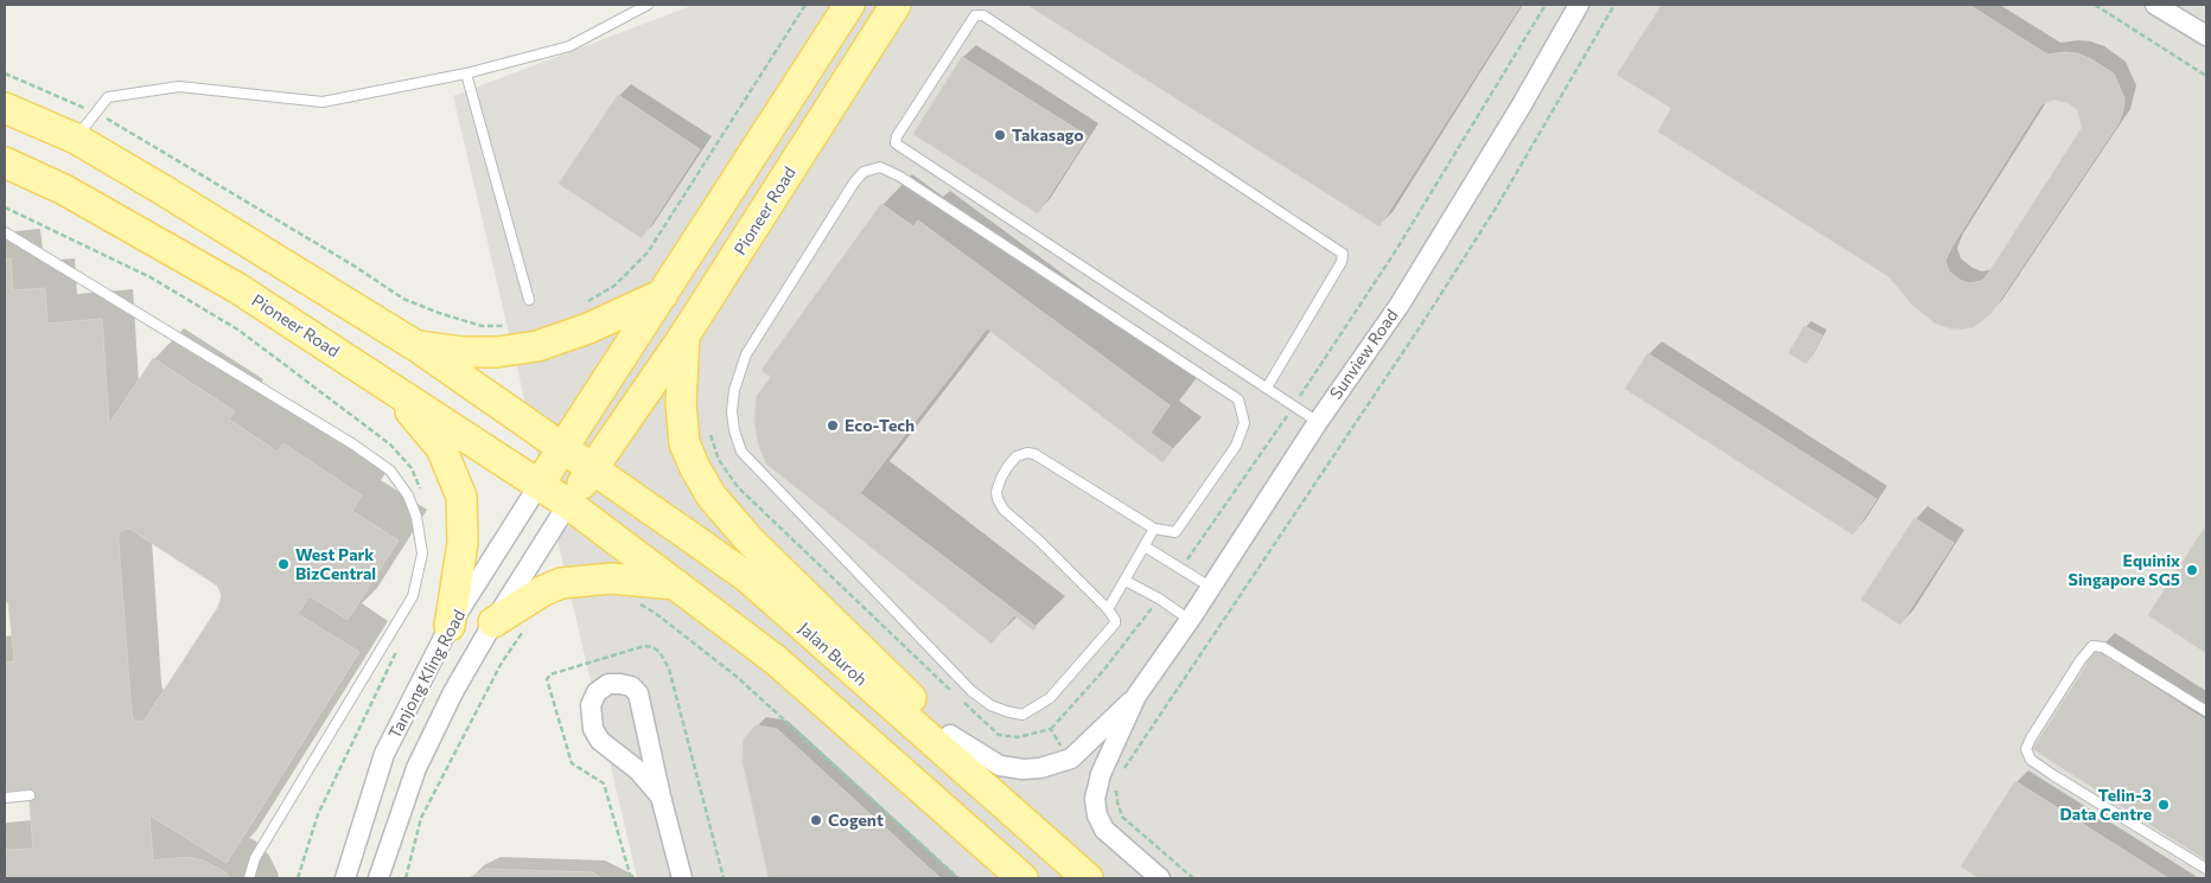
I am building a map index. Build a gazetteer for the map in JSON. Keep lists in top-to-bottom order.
{
  "streets": {
    "main road": ["Pioneer Road", "Jalan Buroh"],
    "street": ["Sunview Road", "Tanjong Kling Road"]
  },
  "crossings": [
    ["Pioneer Road", "Jalan Buroh"],
    ["Pioneer Road", "Tanjong Kling Road"]
  ],
  "places": [
    "Takasago",
    "Eco-Tech",
    "West Park BizCentral",
    "Equinix Singapore SG5",
    "Telin-3 Data Centre",
    "Cogent"
  ]
}
